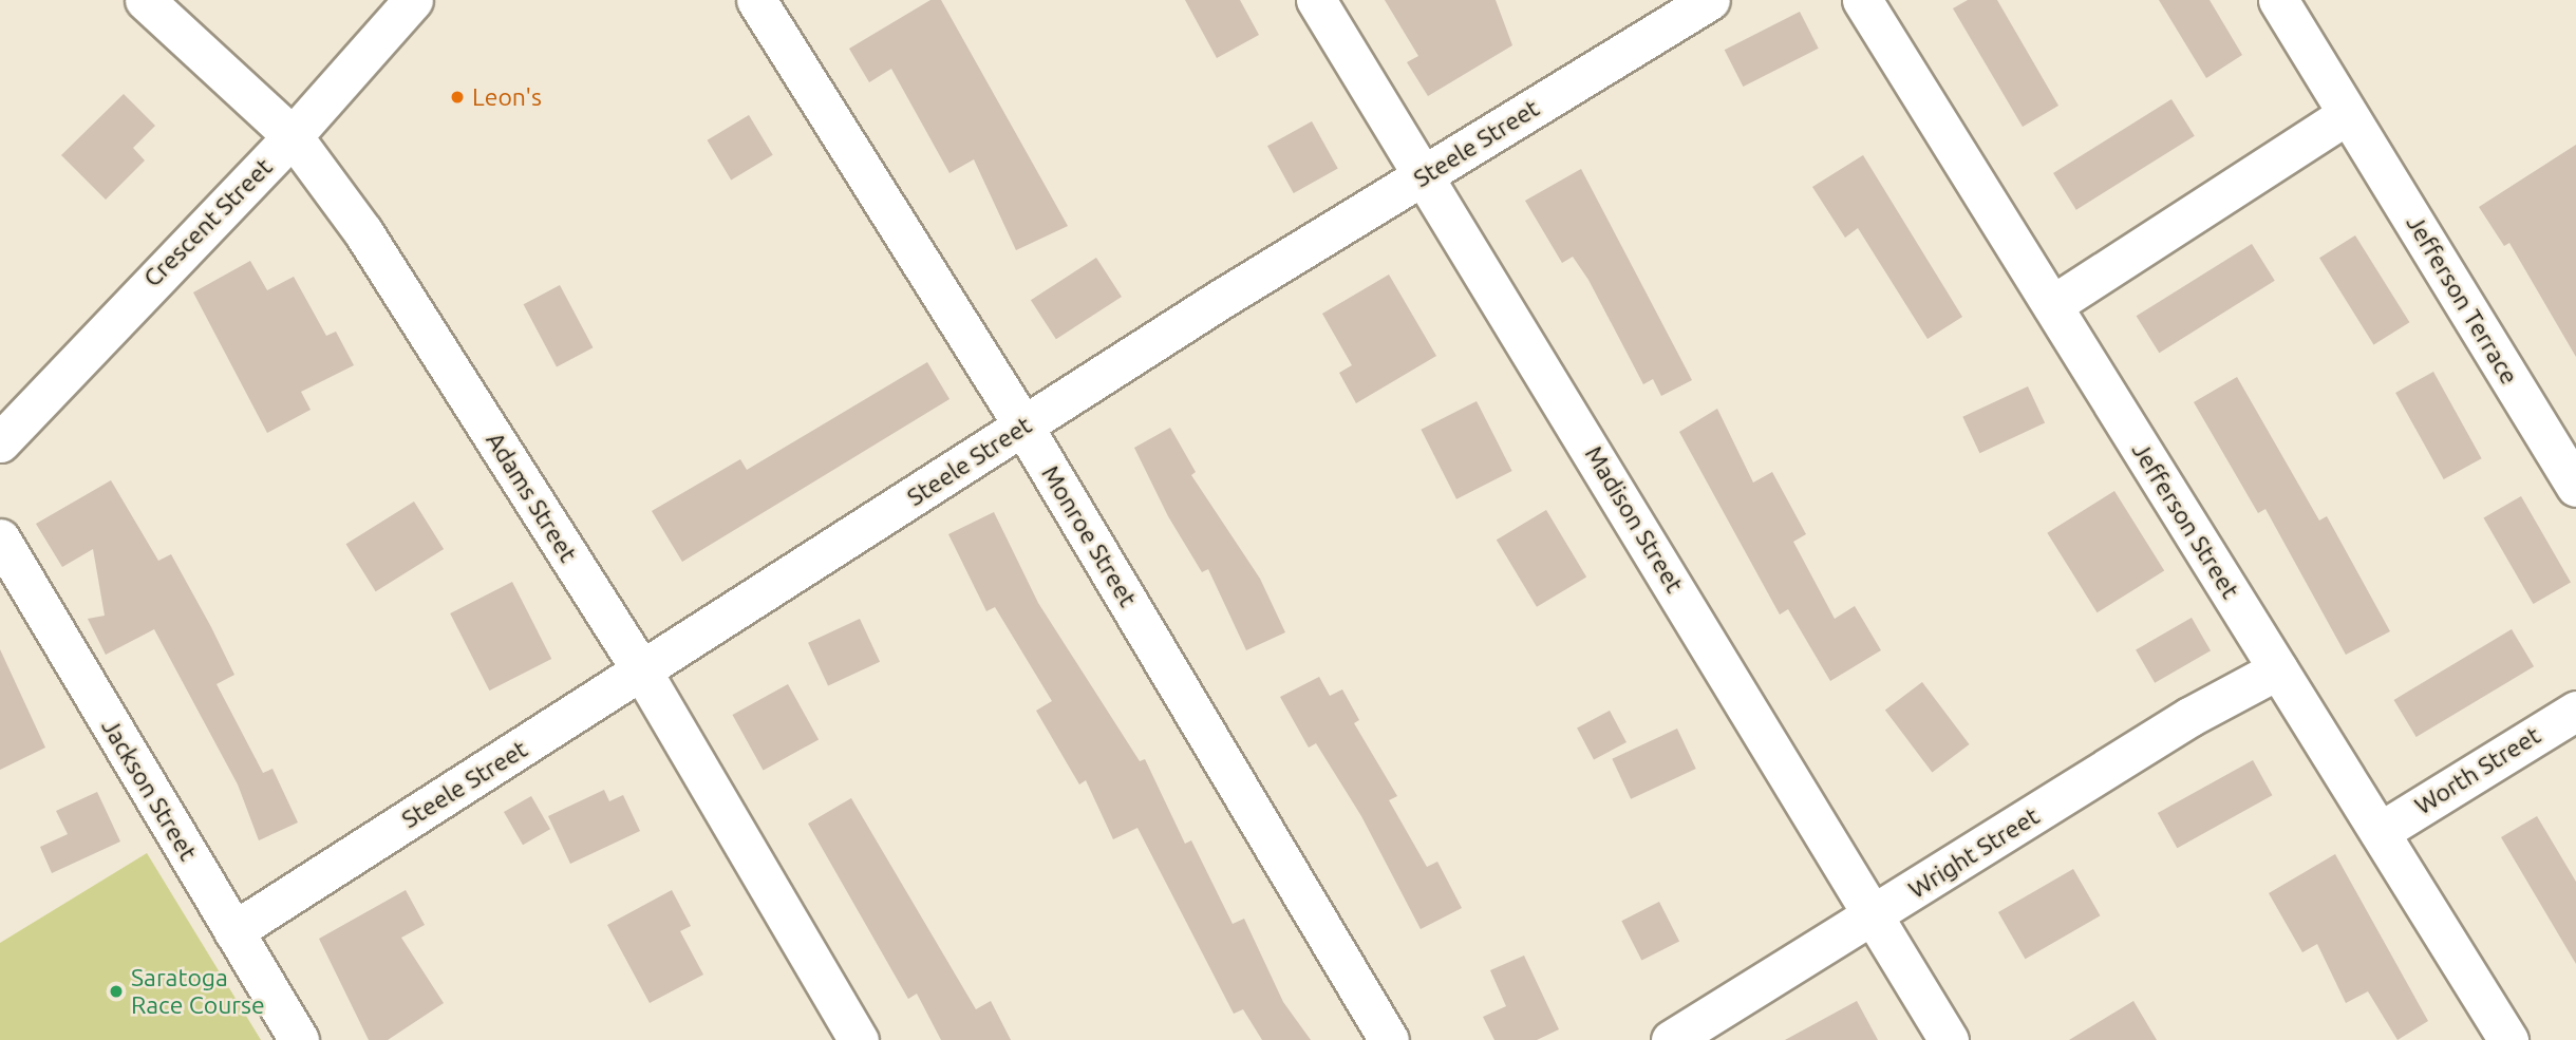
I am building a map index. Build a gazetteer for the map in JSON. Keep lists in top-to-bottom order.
{
  "streets": {
    "street": [
      "Steele Street",
      "Crescent Street",
      "Jefferson Terrace",
      "Adams Street",
      "Madison Street",
      "Jefferson Street",
      "Monroe Street",
      "Worth Street",
      "Jackson Street",
      "Wright Street"
    ]
  },
  "crossings": [
    ["Steele Street", "Adams Street"],
    ["Steele Street", "Madison Street"],
    ["Steele Street", "Monroe Street"],
    ["Steele Street", "Jackson Street"],
    ["Crescent Street", "Adams Street"],
    ["Madison Street", "Wright Street"],
    ["Jefferson Street", "Worth Street"],
    ["Jefferson Street", "Wright Street"]
  ],
  "places": ["Leon's", "Saratoga Race Course"]
}
